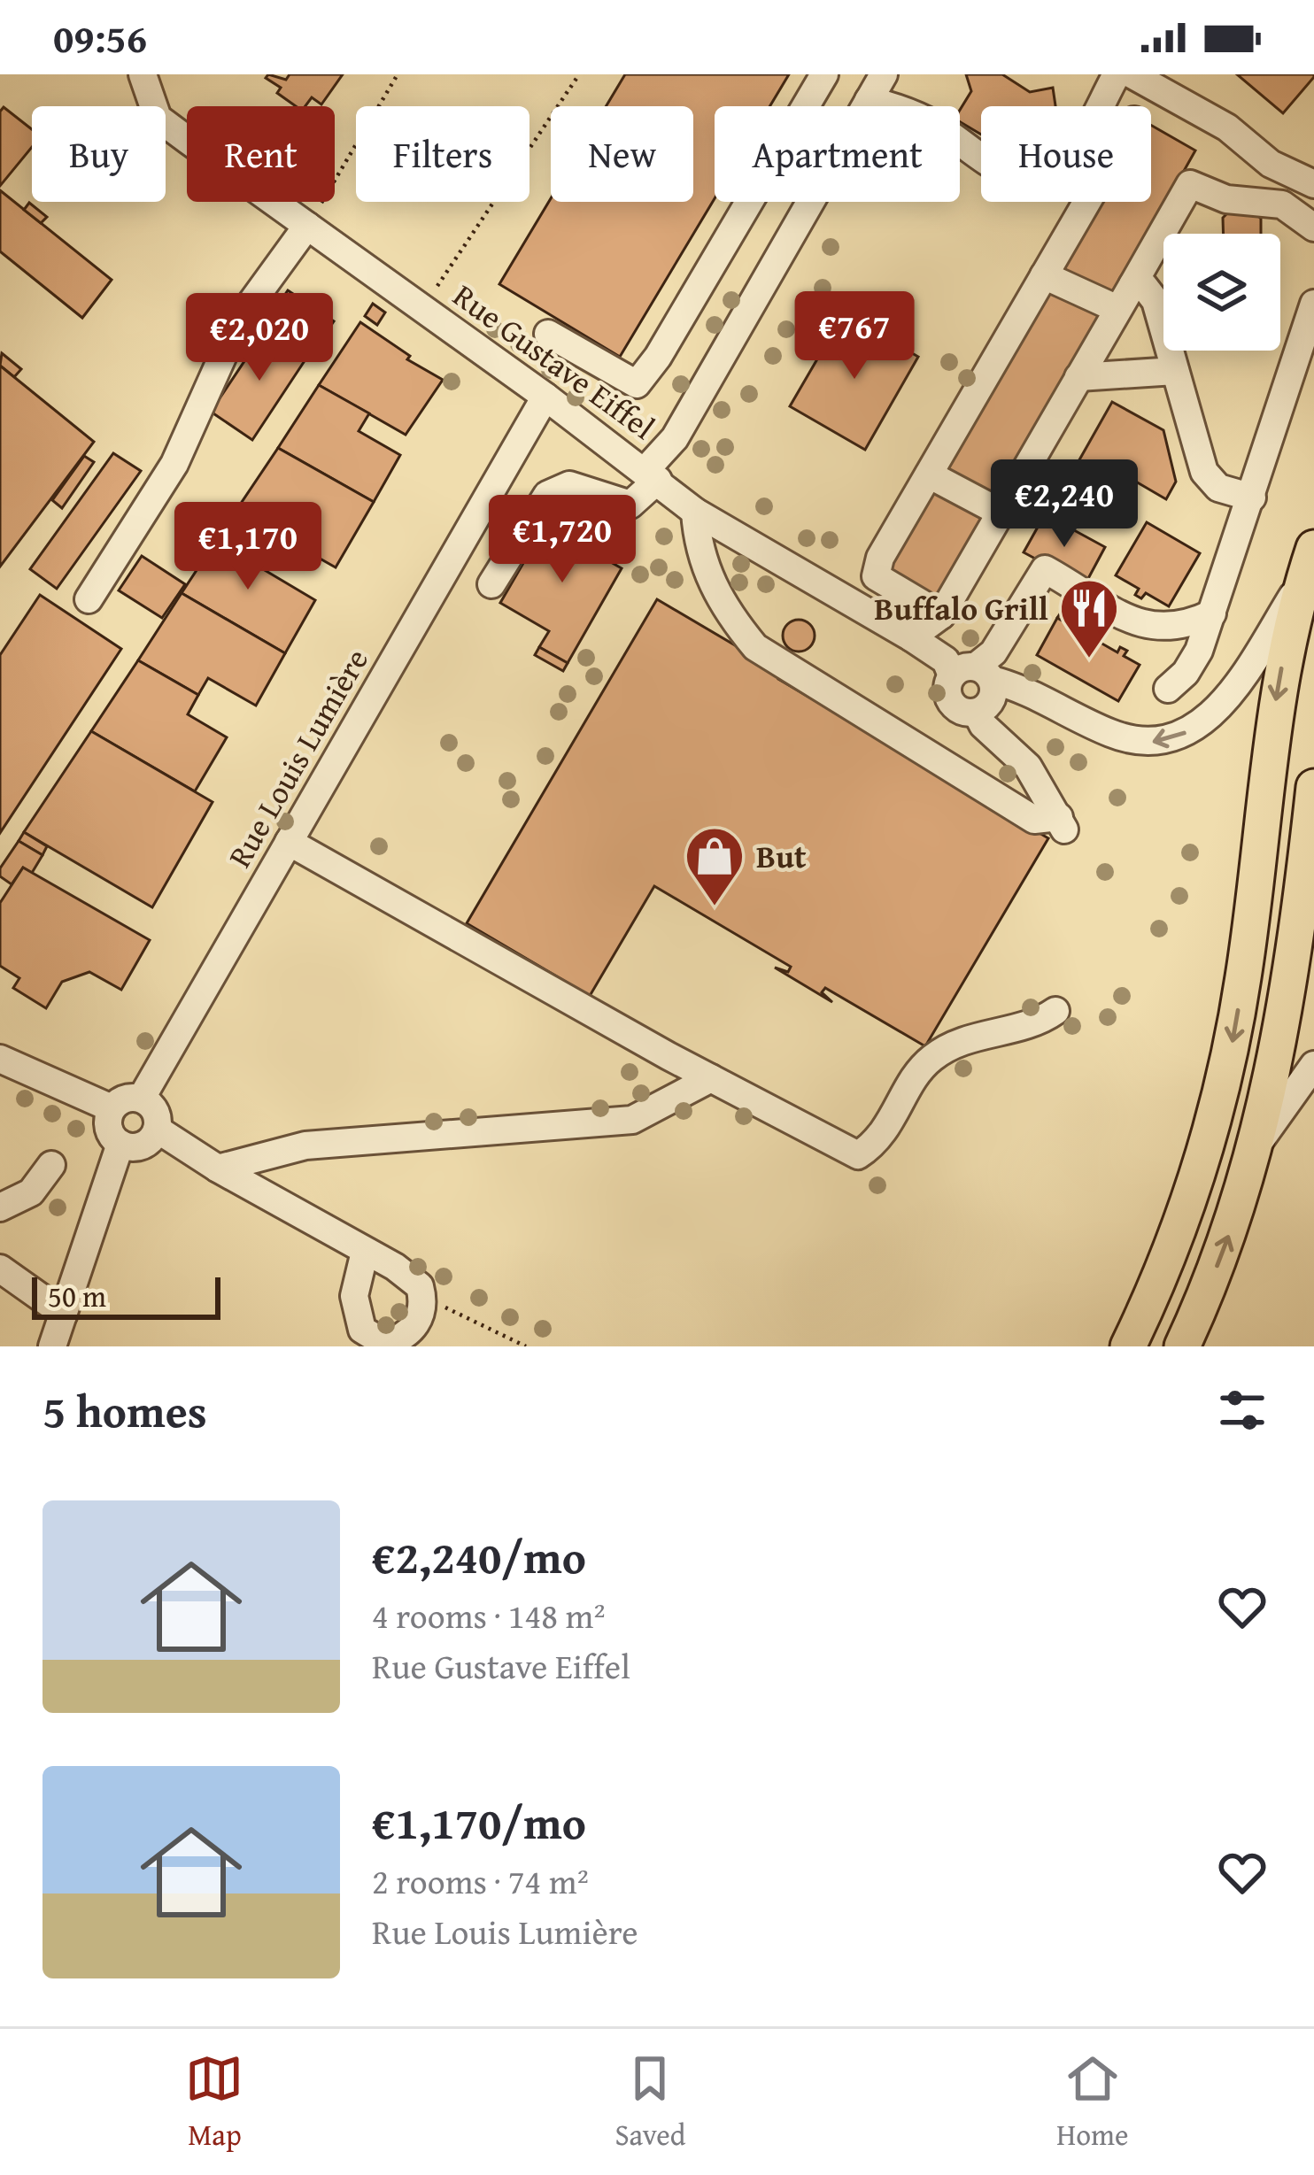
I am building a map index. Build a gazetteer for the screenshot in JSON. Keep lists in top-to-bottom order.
{
  "streets": {
    "street": ["Rue Gustave Eiffel", "Rue Louis Lumière"]
  },
  "crossings": [
    ["Rue Gustave Eiffel", "Rue Louis Lumière"]
  ],
  "places": {
    "restaurant": ["Buffalo Grill"],
    "shop": ["But"]
  },
  "scale_bar": "50 m",
  "page": {
    "status": "09:56",
    "chip": [
      "Buy",
      "Rent",
      "Filters",
      "New",
      "Apartment",
      "House"
    ],
    "price": [
      "€767",
      "€2,020",
      "€2,240",
      "€1,720",
      "€1,170"
    ],
    "scale": "50 m",
    "heading": "5 homes",
    "list": [
      {
        "name": "€2,240/mo",
        "note": "4 rooms · 148 m² · Rue Gustave Eiffel"
      },
      {
        "name": "€1,170/mo",
        "note": "2 rooms · 74 m² · Rue Louis Lumière"
      }
    ],
    "tabs": ["Map", "Saved", "Home"]
  }
}
